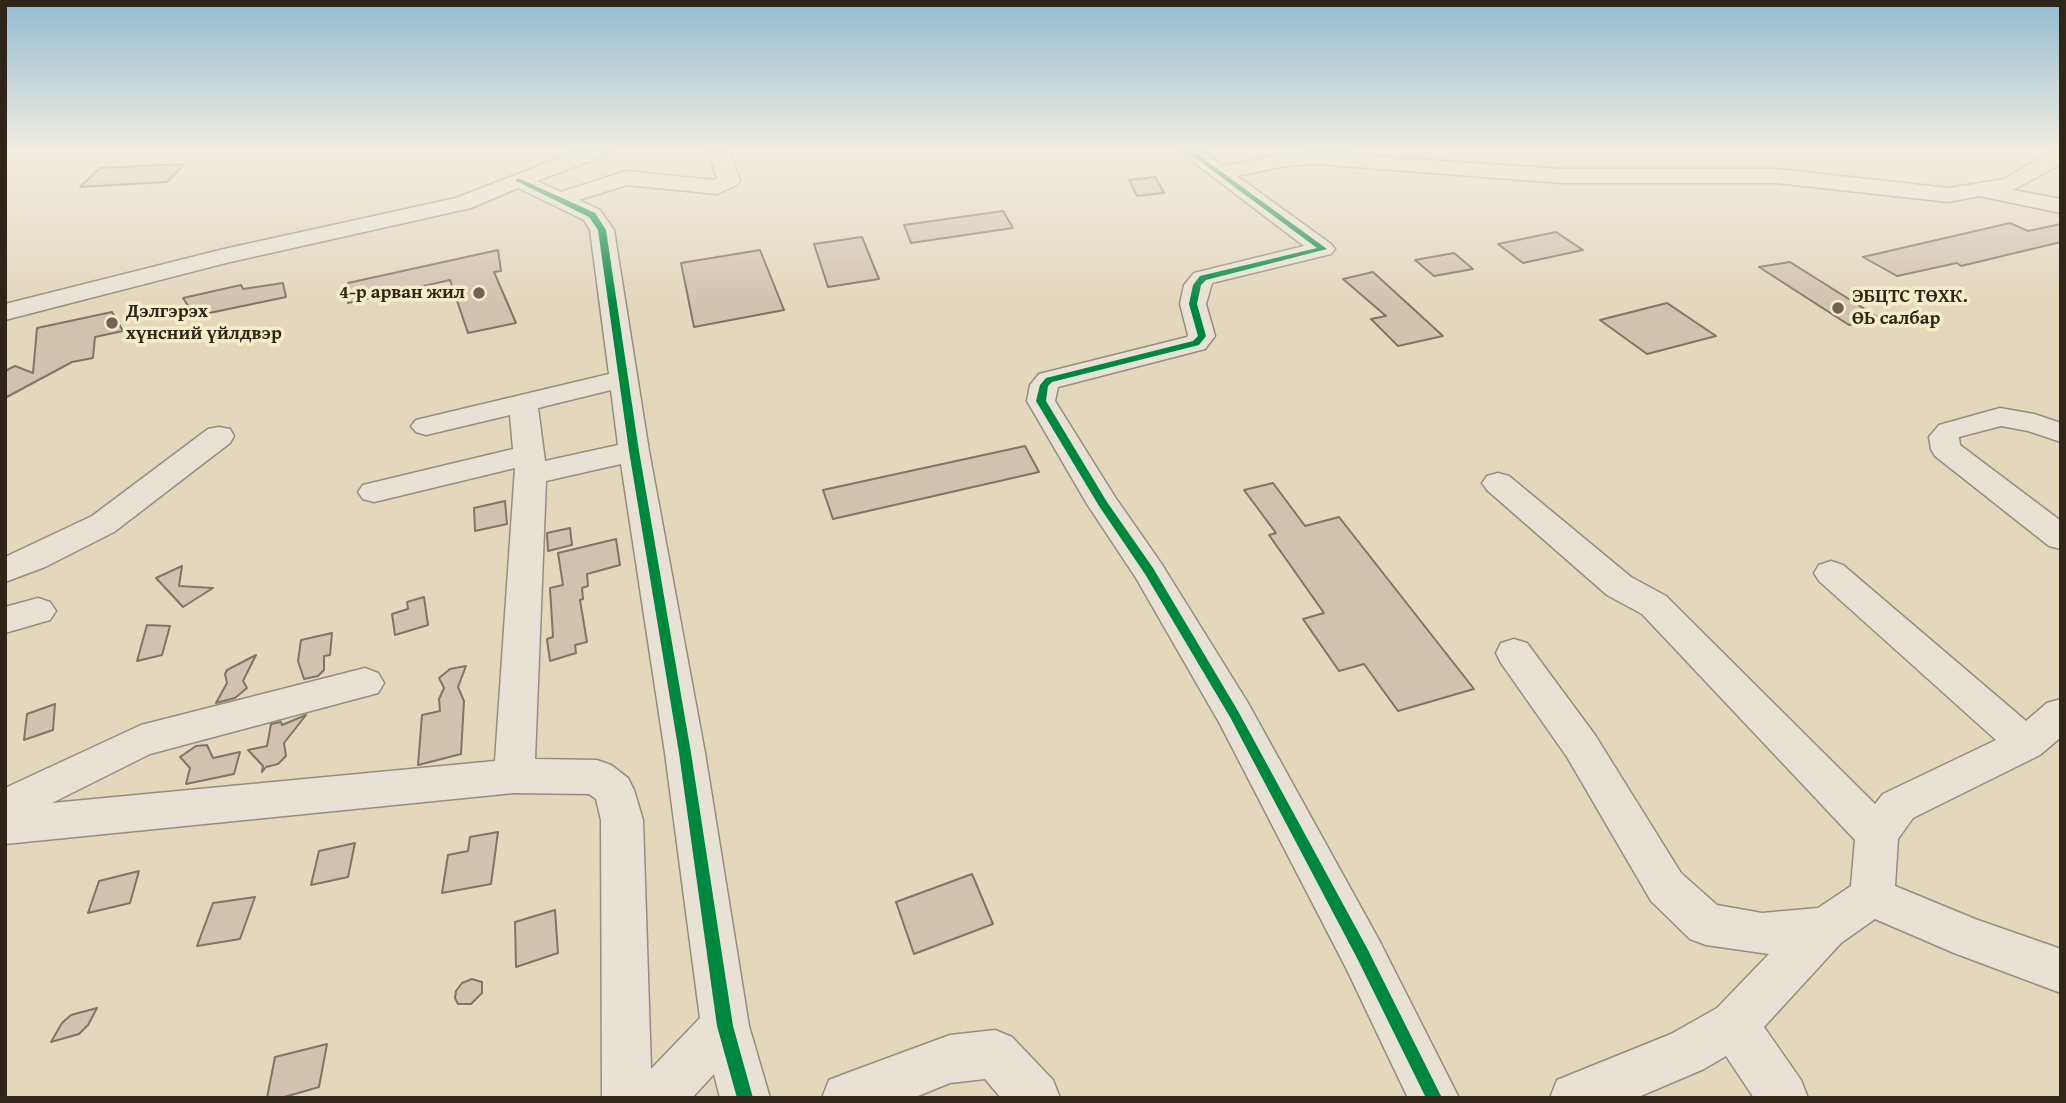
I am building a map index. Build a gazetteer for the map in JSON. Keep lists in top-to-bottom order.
{
  "places": ["4-р арван жил", "ЭБЦТС ТӨХК. ӨЬ салбар", "Дэлгэрэх хүнсний үйлдвэр"]
}
